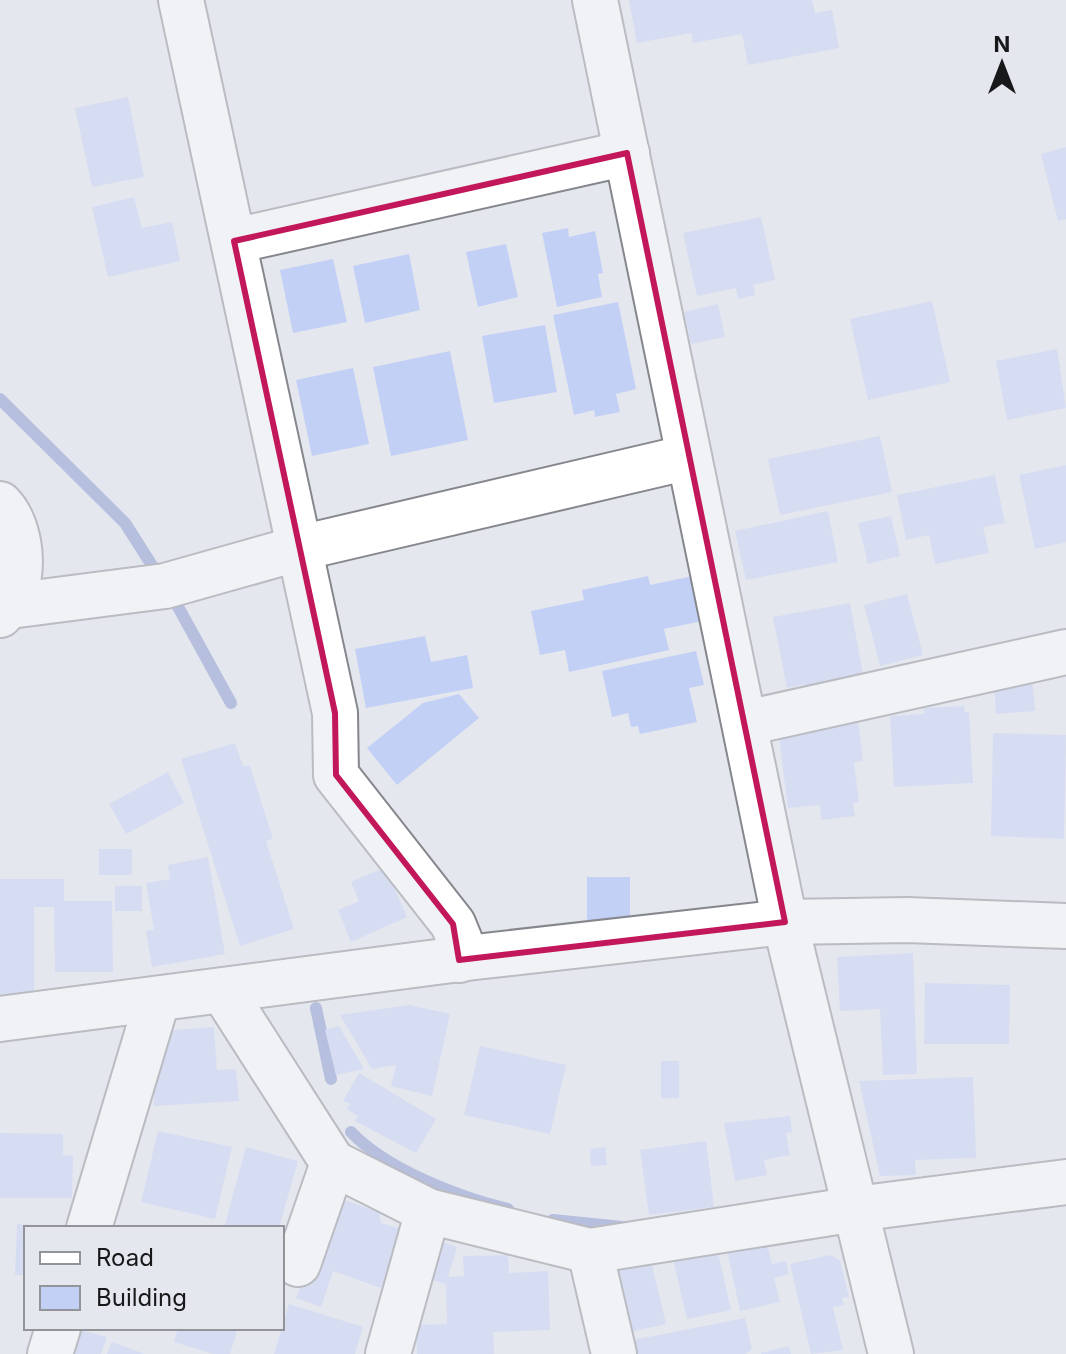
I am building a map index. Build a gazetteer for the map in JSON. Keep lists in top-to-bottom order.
{
  "legend": ["Road", "Building"],
  "north": "top"
}
